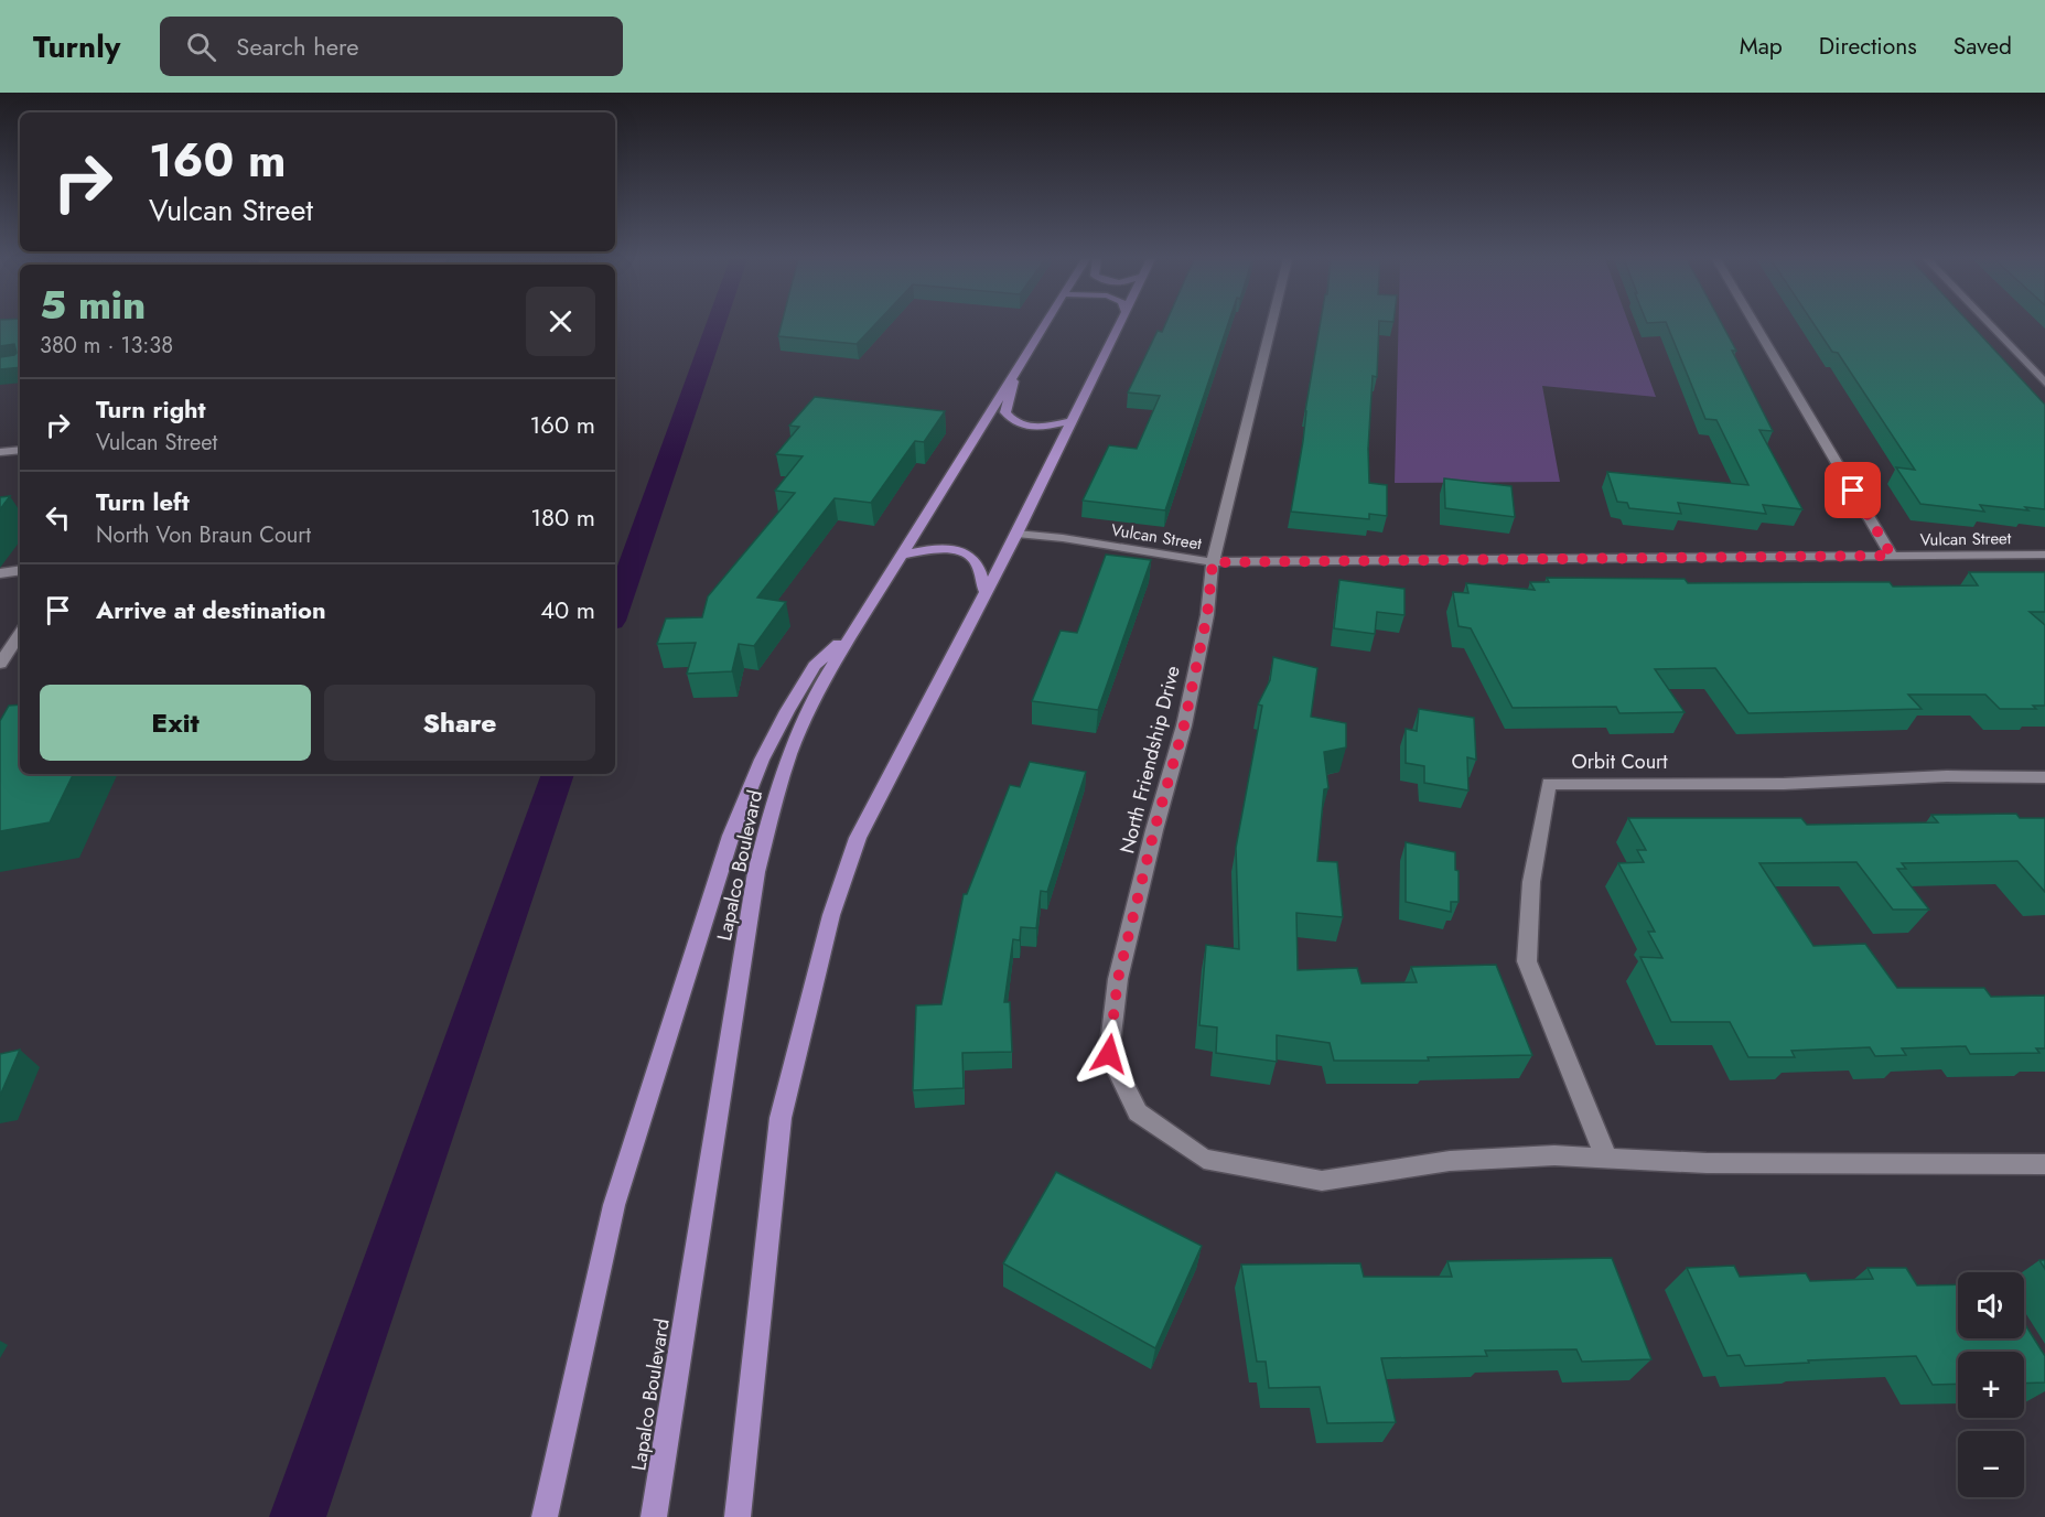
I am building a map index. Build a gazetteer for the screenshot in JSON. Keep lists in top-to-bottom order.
{
  "streets": {
    "main road": ["Lapalco Boulevard"],
    "street": ["Vulcan Street", "North Friendship Drive", "Orbit Court"]
  },
  "crossings": [
    ["Vulcan Street", "North Friendship Drive"],
    ["North Friendship Drive", "Orbit Court"]
  ],
  "page": {
    "header": "Turnly",
    "search": "Search here",
    "nav": ["Map", "Directions", "Saved"],
    "turn": ["160 m", "Vulcan Street"],
    "heading": ["5 min", "380 m · 13:38"],
    "list": [
      {
        "name": "Turn right",
        "note": "Vulcan Street",
        "value": "160 m"
      },
      {
        "name": "Turn left",
        "note": "North Von Braun Court",
        "value": "180 m"
      },
      {
        "name": "Arrive at destination",
        "value": "40 m"
      }
    ],
    "buttons": ["Exit", "Share"],
    "map_buttons": ["+", "−"]
  }
}
